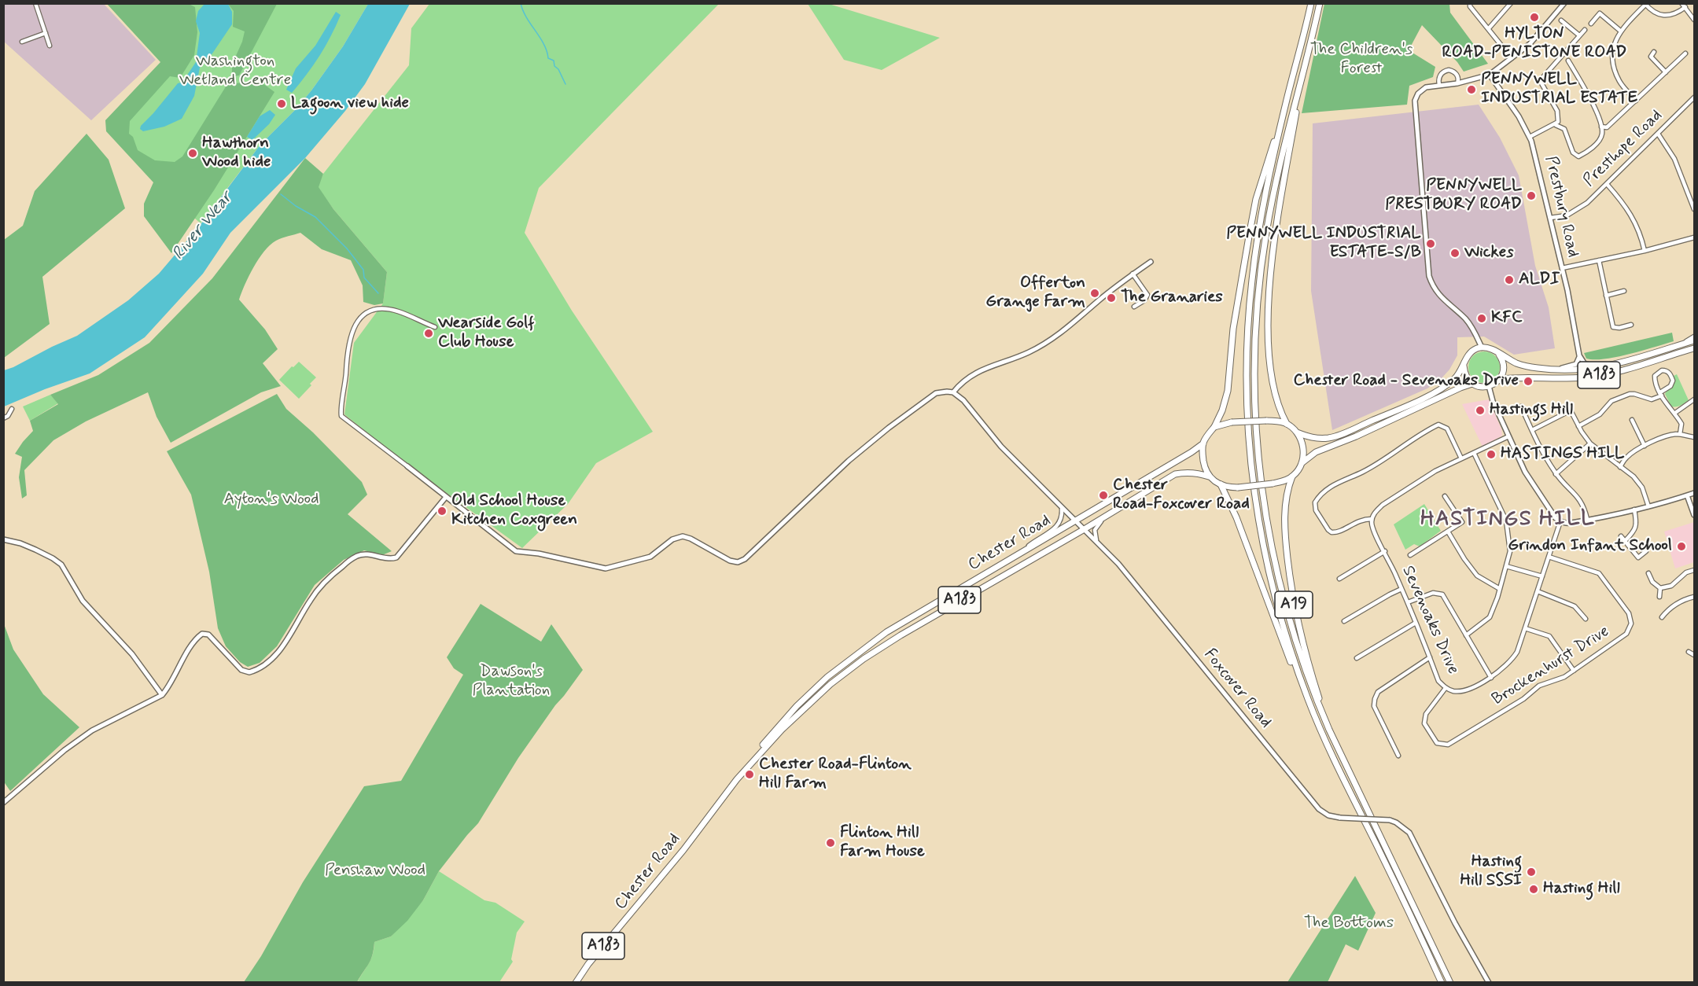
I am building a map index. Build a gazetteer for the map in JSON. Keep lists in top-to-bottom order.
{
  "streets": {
    "main road": ["A183", "Chester Road", "A19"],
    "street": [
      "Presthope Road",
      "Prestbury Road",
      "Sevenoaks Drive",
      "Brockenhurst Drive",
      "Foxcover Road"
    ]
  },
  "crossings": [
    ["Presthope Road", "Prestbury Road"],
    ["Chester Road", "A19"],
    ["Chester Road", "Foxcover Road"],
    ["Sevenoaks Drive", "Brockenhurst Drive"]
  ],
  "districts": ["HASTINGS HILL"],
  "water": ["River Wear"],
  "parks": [
    "The Children's Forest",
    "Washington Wetland Centre",
    "Ayton's Wood",
    "Dawson's Plantation",
    "Penshaw Wood",
    "The Bottoms"
  ],
  "places": [
    "HYLTON ROAD-PENISTONE ROAD",
    "PENNYWELL INDUSTRIAL ESTATE",
    "Lagoon view hide",
    "Hawthorn Wood hide",
    "PENNYWELL PRESTBURY ROAD",
    "PENNYWELL INDUSTRIAL ESTATE-S/B",
    "Wickes",
    "ALDI",
    "Offerton Grange Farm",
    "The Granaries",
    "KFC",
    "Wearside Golf Club House",
    "Chester Road - Sevenoaks Drive",
    "Hastings Hill",
    "HASTINGS HILL",
    "Chester Road-Foxcover Road",
    "Old School House Kitchen Coxgreen",
    "Grindon Infant School",
    "Chester Road-Flinton Hill Farm",
    "Flinton Hill Farm House",
    "Hasting Hill SSSI",
    "Hasting Hill"
  ]
}
